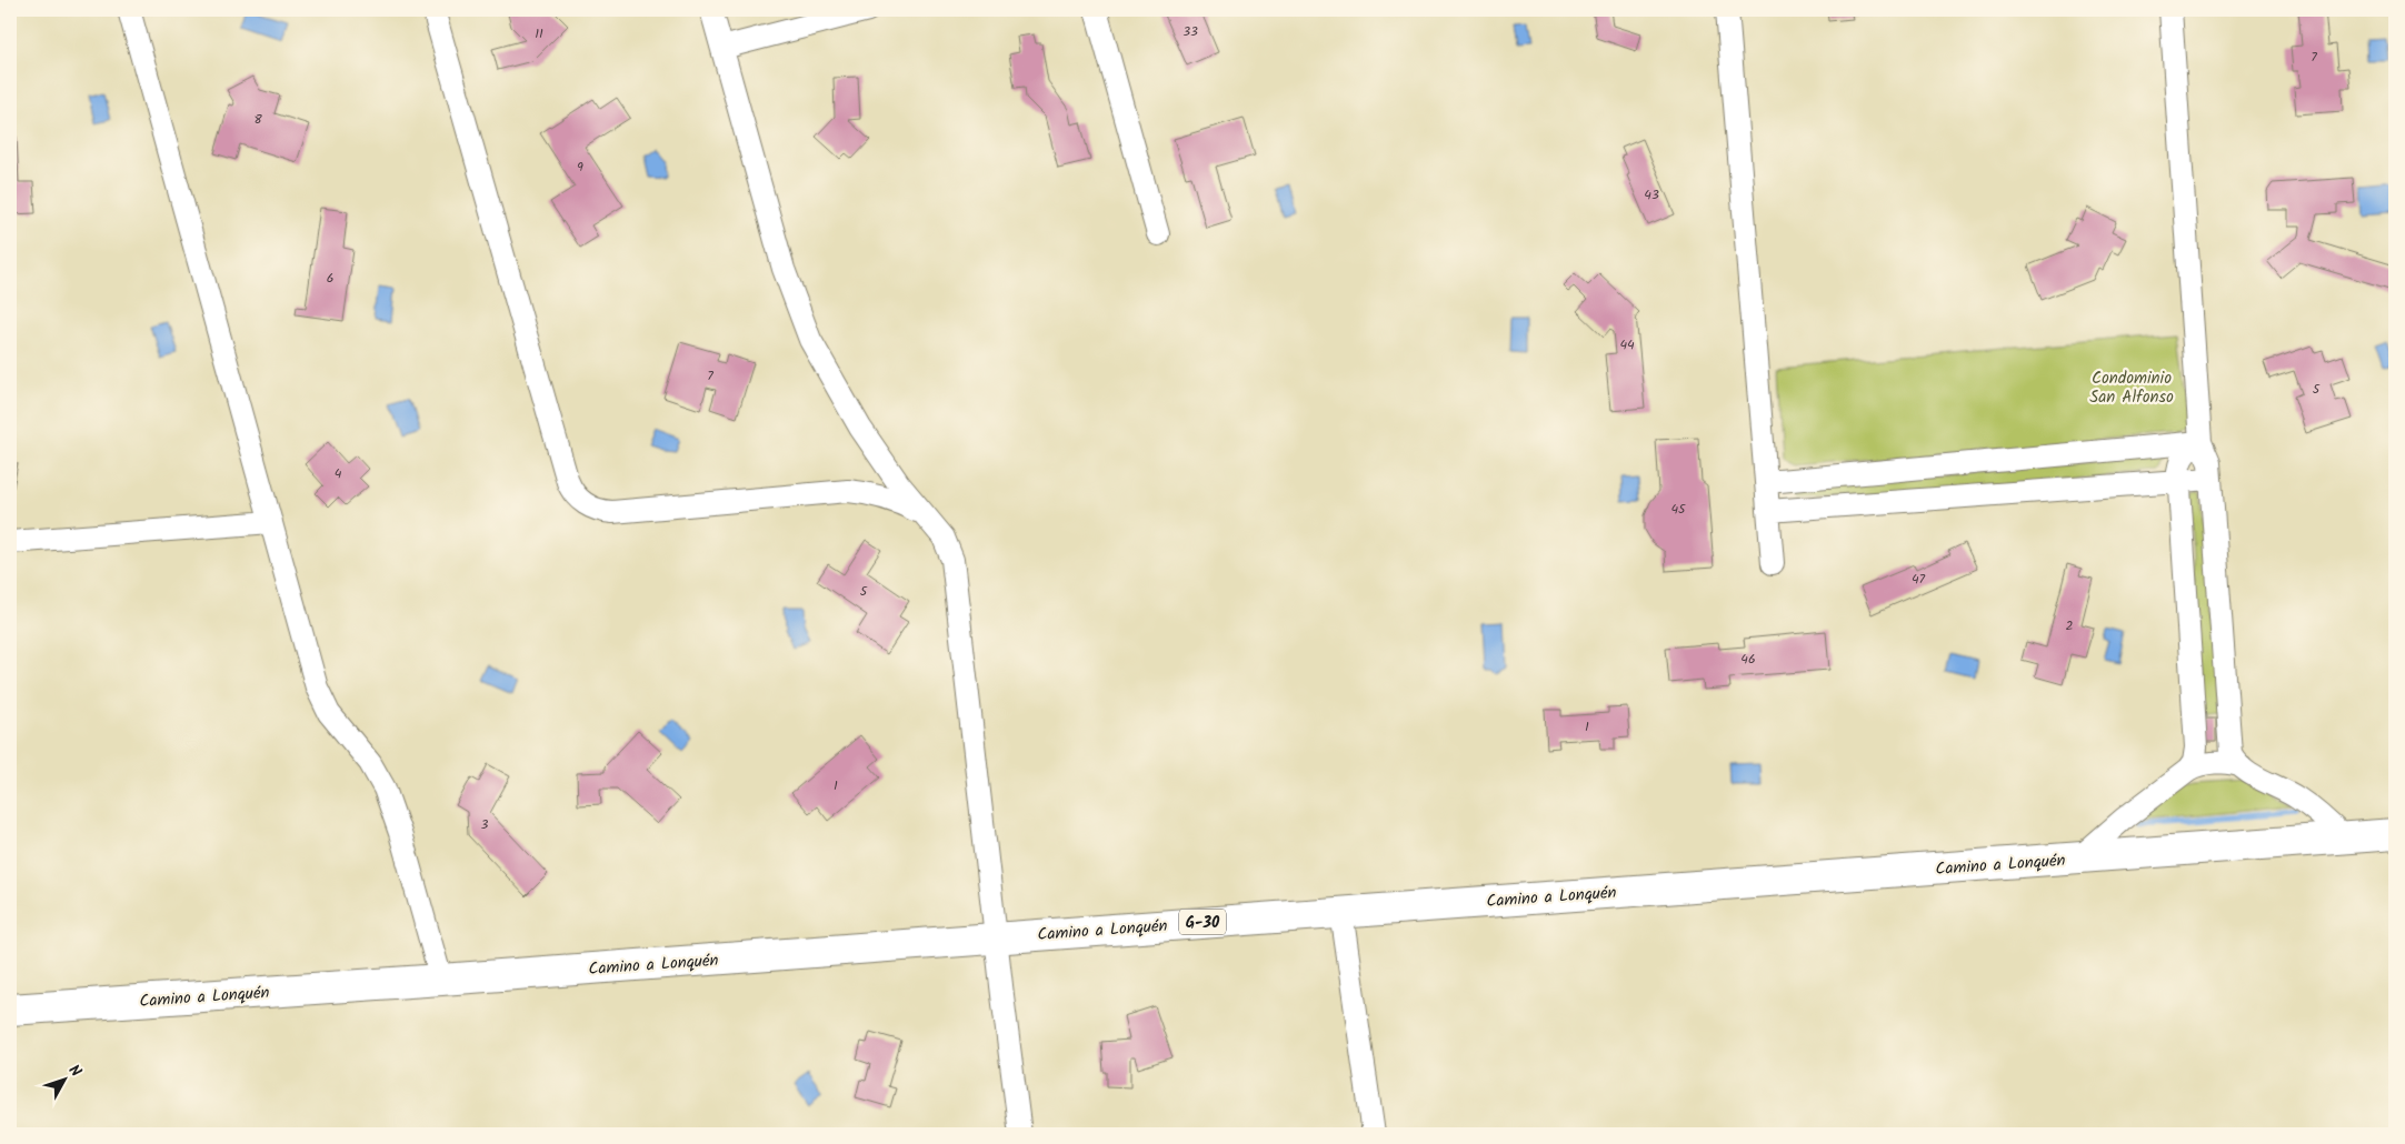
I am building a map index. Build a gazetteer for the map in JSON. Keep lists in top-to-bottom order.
{
  "streets": {
    "main road": ["Camino a Lonquén", "G-30"]
  },
  "parks": ["Condominio San Alfonso"],
  "house_numbers": [
    "33",
    "11",
    "7",
    "8",
    "9",
    "43",
    "6",
    "44",
    "7",
    "5",
    "4",
    "45",
    "47",
    "5",
    "2",
    "46",
    "1",
    "1",
    "3"
  ],
  "north": "top right"
}
